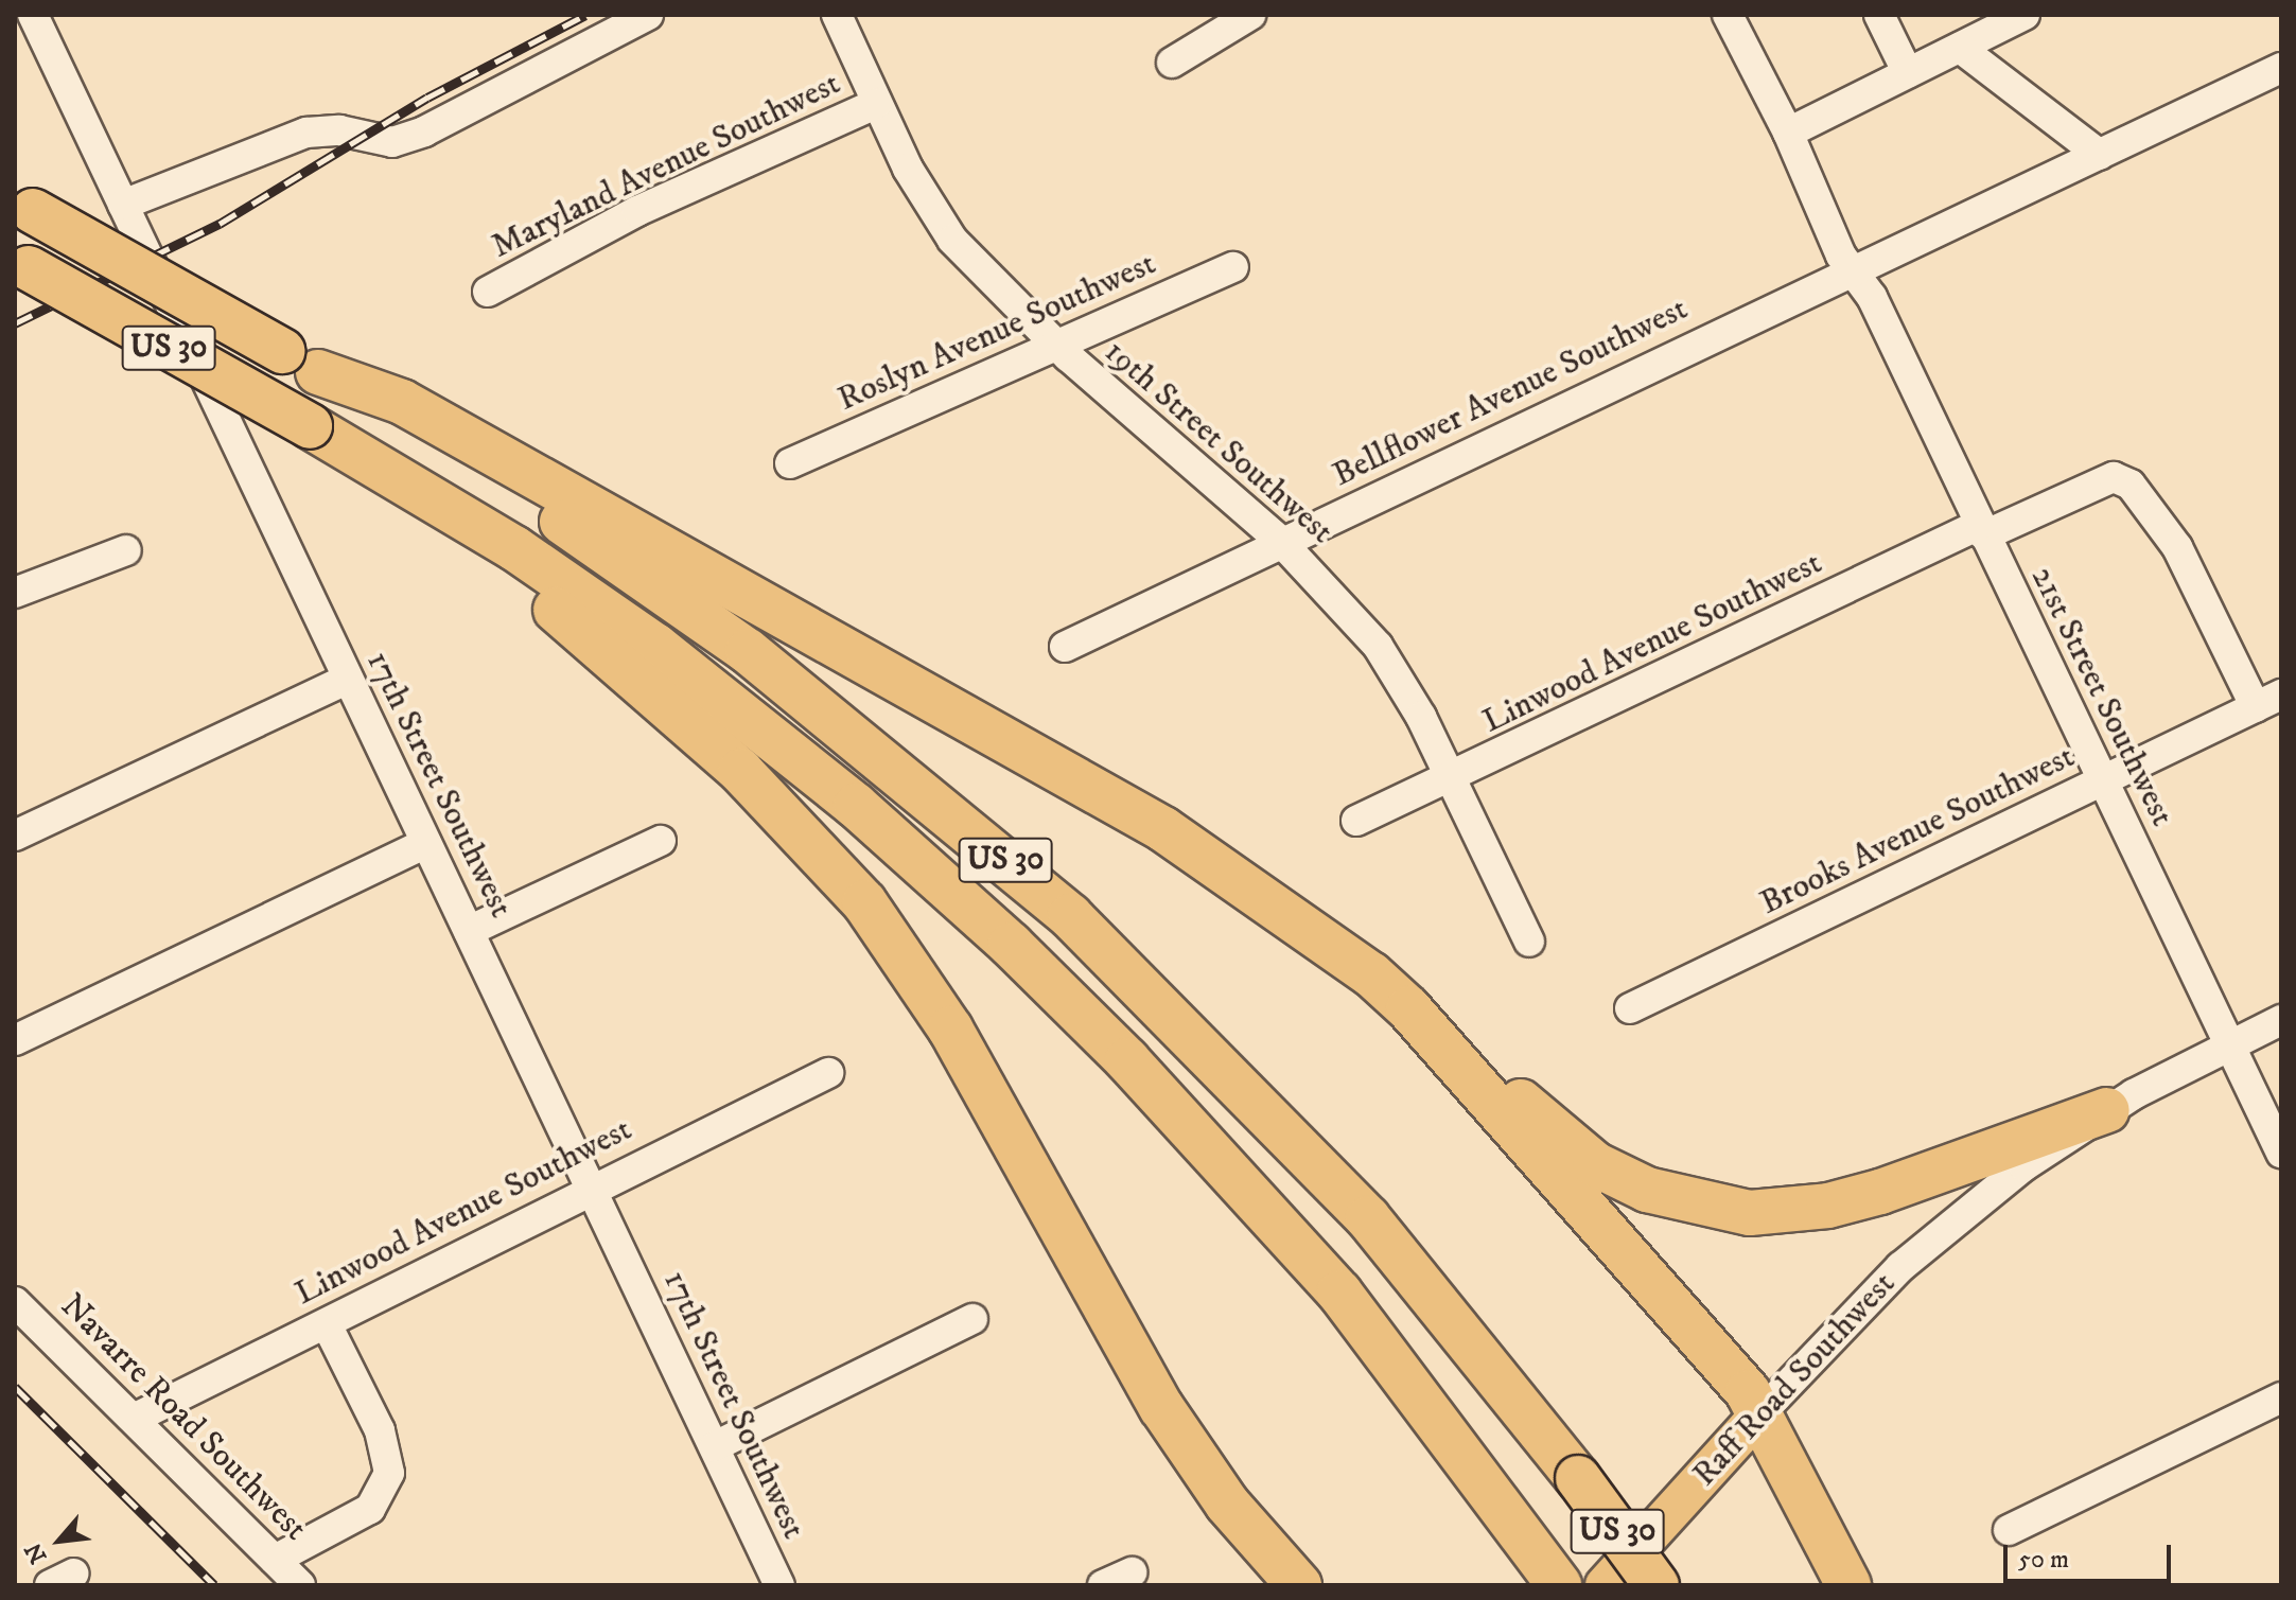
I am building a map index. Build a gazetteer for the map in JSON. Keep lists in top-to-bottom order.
{
  "streets": {
    "highway": ["US 30"],
    "main road": ["Raff Road Southwest"],
    "street": [
      "Maryland Avenue Southwest",
      "Roslyn Avenue Southwest",
      "Bellflower Avenue Southwest",
      "19th Street Southwest",
      "Linwood Avenue Southwest",
      "21st Street Southwest",
      "17th Street Southwest",
      "Brooks Avenue Southwest",
      "Navarre Road Southwest"
    ]
  },
  "crossings": [
    ["Maryland Avenue Southwest", "19th Street Southwest"],
    ["Roslyn Avenue Southwest", "19th Street Southwest"],
    ["Bellflower Avenue Southwest", "19th Street Southwest"],
    ["Bellflower Avenue Southwest", "21st Street Southwest"],
    ["19th Street Southwest", "Linwood Avenue Southwest"],
    ["Linwood Avenue Southwest", "21st Street Southwest"],
    ["Linwood Avenue Southwest", "17th Street Southwest"],
    ["Linwood Avenue Southwest", "Brooks Avenue Southwest"],
    ["Linwood Avenue Southwest", "Navarre Road Southwest"],
    ["21st Street Southwest", "Brooks Avenue Southwest"],
    ["21st Street Southwest", "Raff Road Southwest"]
  ],
  "scale_bar": "50 m",
  "north": "bottom left"
}
